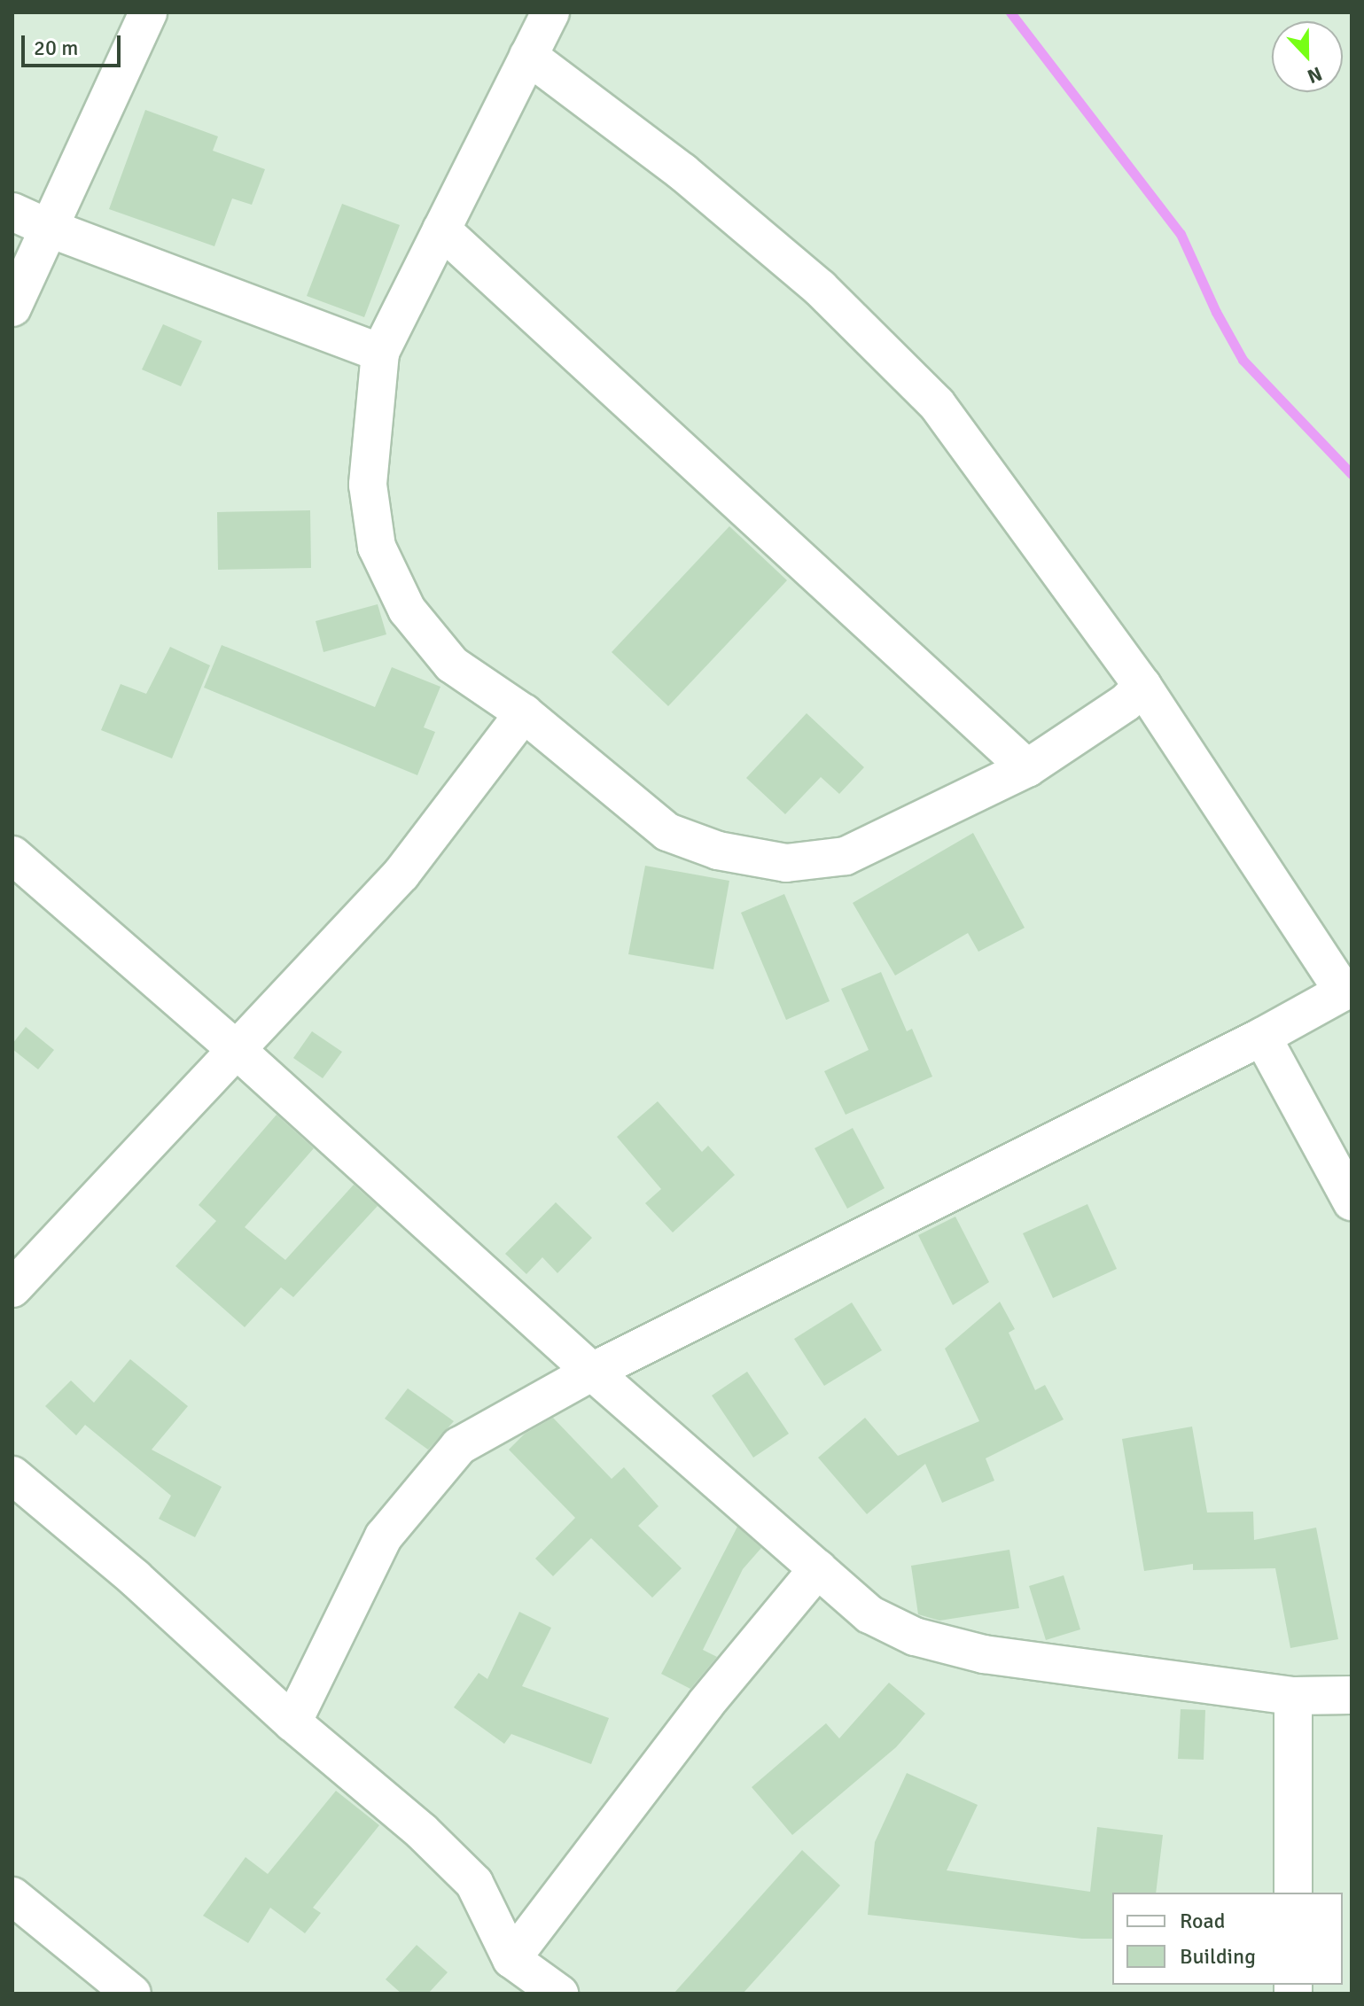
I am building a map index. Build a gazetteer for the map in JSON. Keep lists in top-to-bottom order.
{
  "legend": ["Road", "Building"],
  "scale_bar": "20 m",
  "north": "bottom"
}
